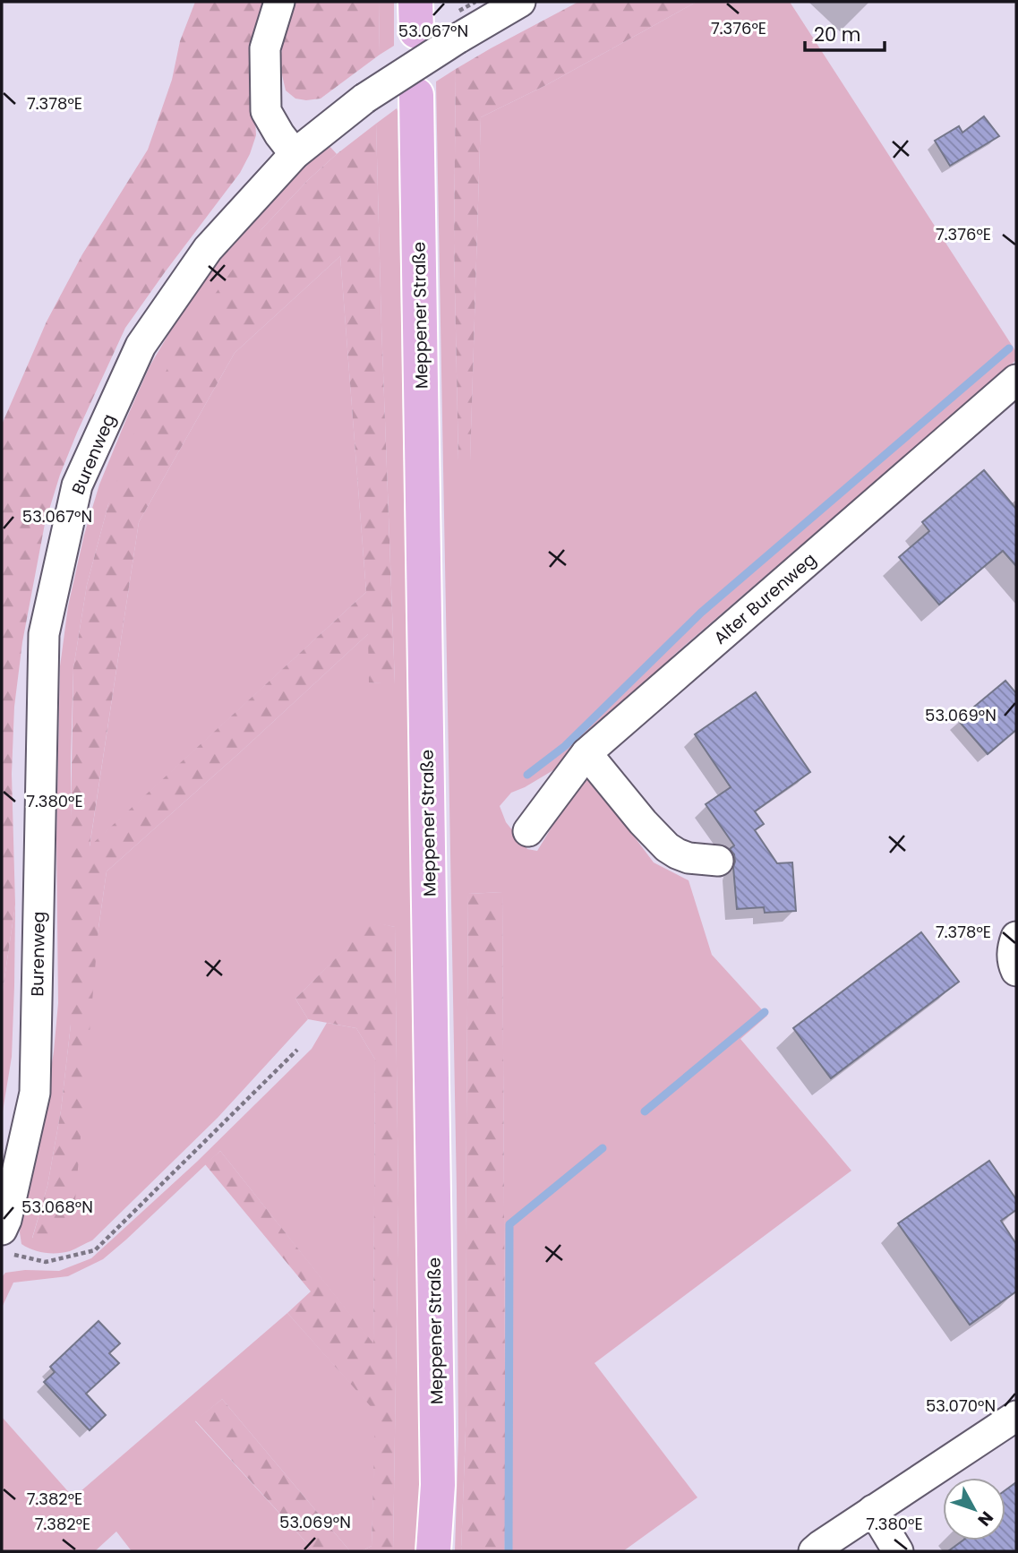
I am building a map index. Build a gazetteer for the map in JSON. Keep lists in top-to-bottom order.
{
  "streets": {
    "main road": ["Meppener Straße"],
    "street": ["Burenweg", "Alter Burenweg"]
  },
  "scale_bar": "20 m",
  "north": "bottom right",
  "coordinates": [
    "7.376°E",
    "53.067°N",
    "7.378°E",
    "53.069°N",
    "7.380°E",
    "53.068°N",
    "53.070°N",
    "7.382°E"
  ]
}
